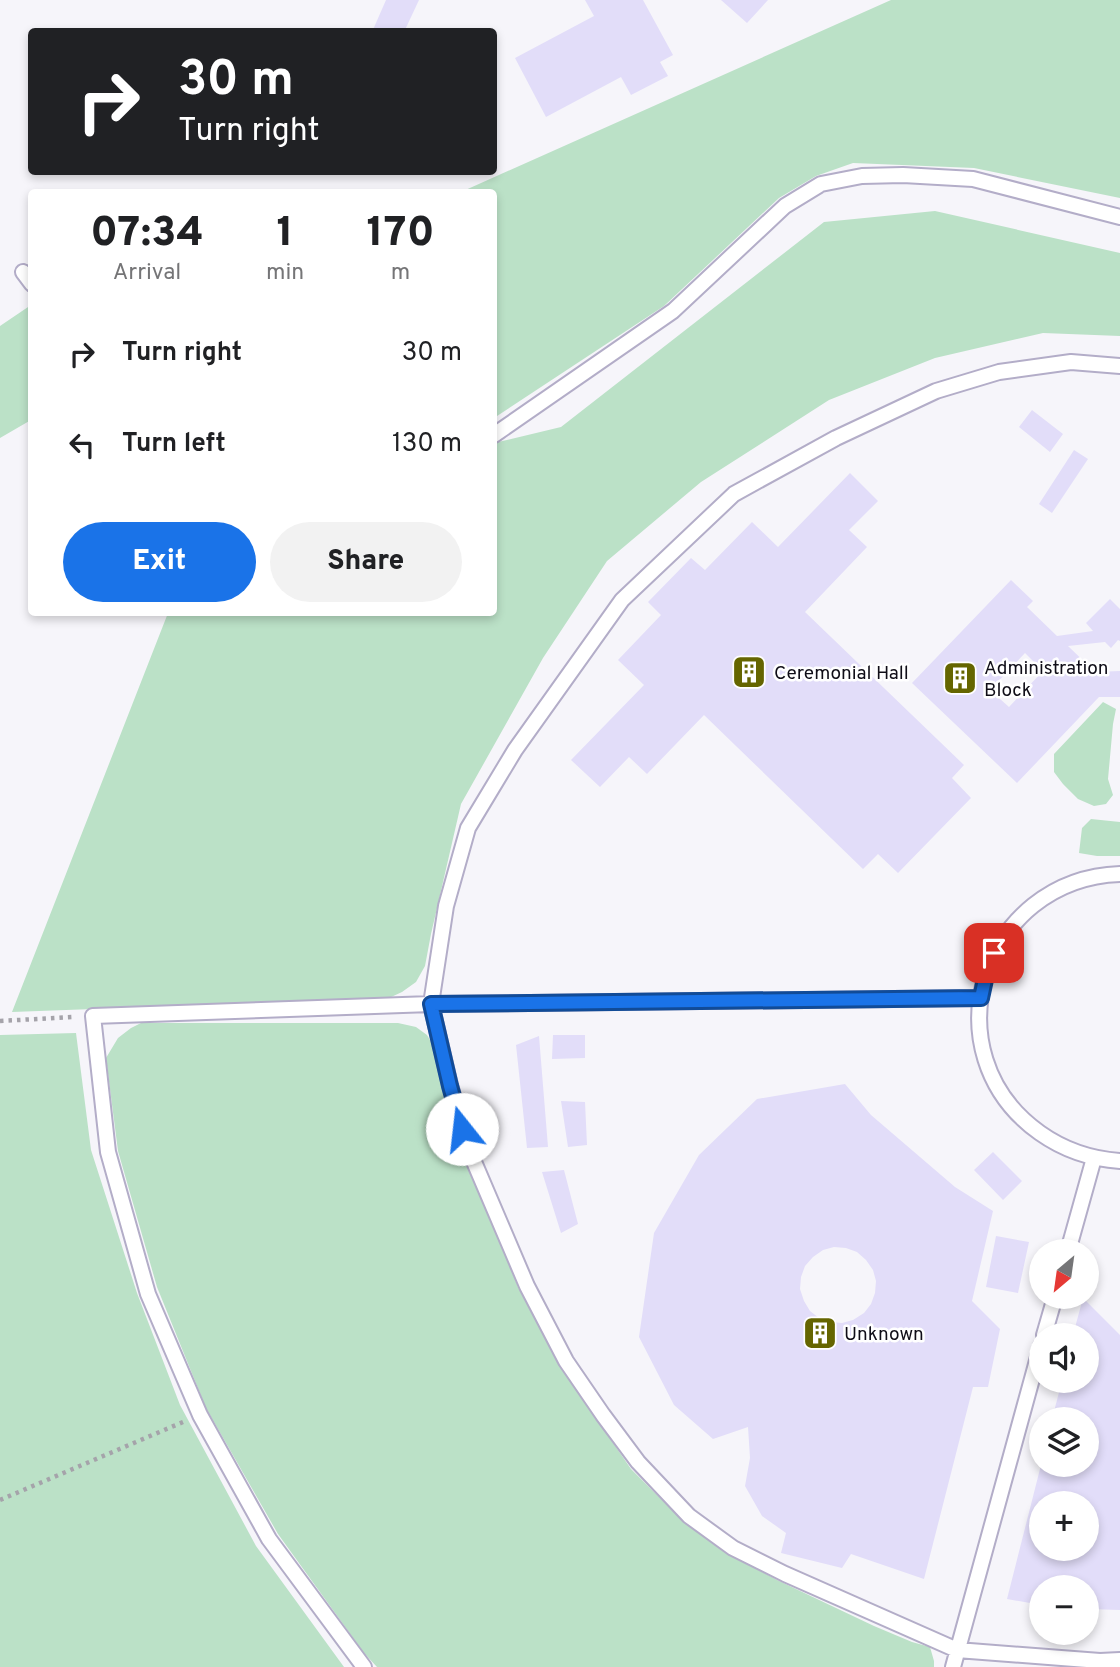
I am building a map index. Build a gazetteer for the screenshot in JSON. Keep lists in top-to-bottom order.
{
  "places": {
    "building": ["Ceremonial Hall", "Administration Block", "Unknown"]
  },
  "north": "bottom left",
  "page": {
    "turn": ["30 m", "Turn right"],
    "eta": [
      "07:34",
      "Arrival",
      "1",
      "min",
      "170",
      "m"
    ],
    "list": [
      {
        "name": "Turn right",
        "value": "30 m"
      },
      {
        "name": "Turn left",
        "value": "130 m"
      }
    ],
    "buttons": ["Exit", "Share"],
    "map_buttons": ["+", "−"]
  }
}
